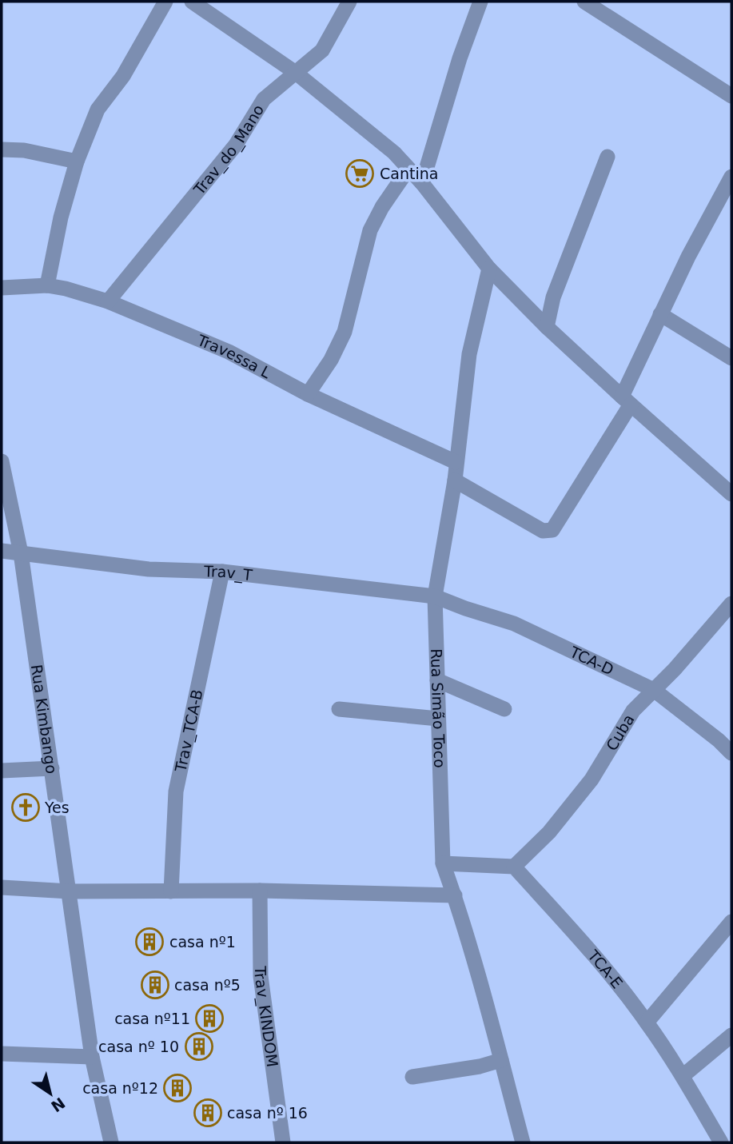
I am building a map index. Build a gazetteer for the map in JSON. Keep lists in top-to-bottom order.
{
  "streets": {
    "street": [
      "Trav_do_Mano",
      "Travessa L",
      "Trav_T",
      "TCA-D",
      "Rua Simão Toco",
      "Rua Kimbango",
      "Trav_TCA-B",
      "Cuba",
      "TCA-E",
      "Trav_KINDOM"
    ]
  },
  "crossings": [
    ["Trav_do_Mano", "Travessa L"],
    ["Travessa L", "Rua Simão Toco"],
    ["Trav_T", "TCA-D"],
    ["Trav_T", "Rua Simão Toco"],
    ["Trav_T", "Rua Kimbango"],
    ["Trav_T", "Trav_TCA-B"],
    ["TCA-D", "Rua Simão Toco"],
    ["TCA-D", "Cuba"],
    ["Cuba", "TCA-E"]
  ],
  "places": {
    "supermarket": ["Cantina"],
    "church": ["Yes"],
    "building": [
      "casa nº1",
      "casa nº5",
      "casa nº11",
      "casa nº 10",
      "casa nº12",
      "casa nº 16"
    ]
  },
  "north": "bottom right"
}
